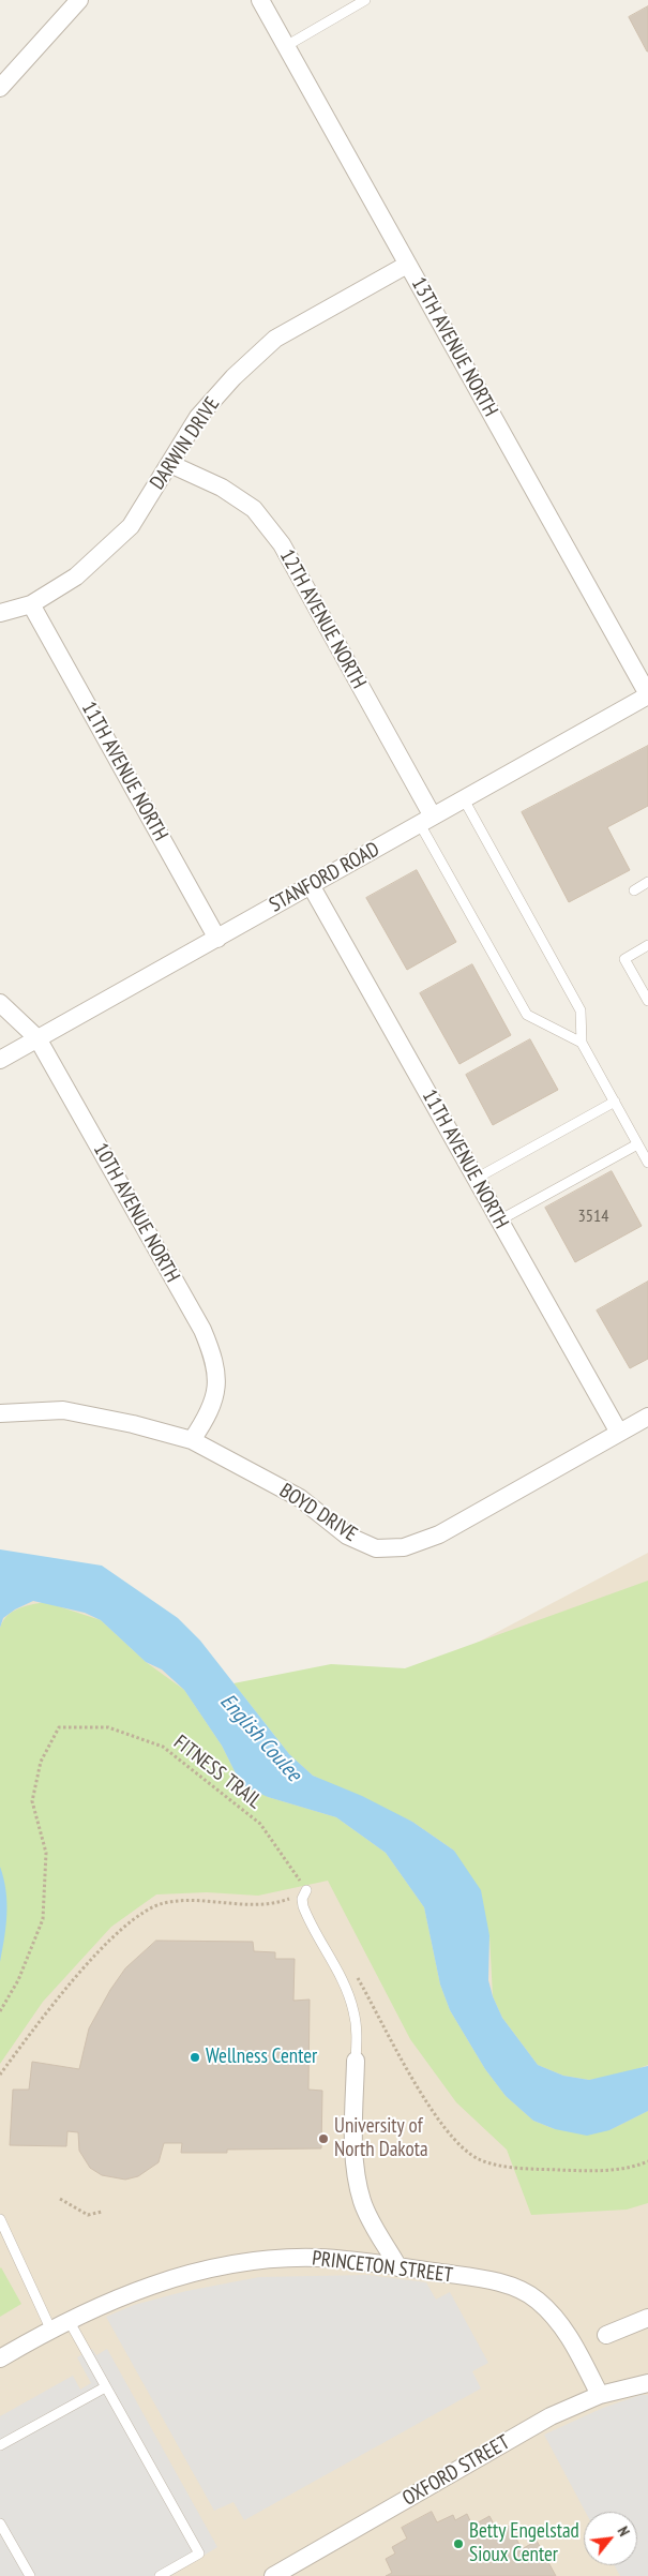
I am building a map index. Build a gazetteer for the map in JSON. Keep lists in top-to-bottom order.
{
  "streets": {
    "street": [
      "13TH AVENUE NORTH",
      "DARWIN DRIVE",
      "12TH AVENUE NORTH",
      "11TH AVENUE NORTH",
      "STANFORD ROAD",
      "10TH AVENUE NORTH",
      "BOYD DRIVE",
      "PRINCETON STREET",
      "OXFORD STREET"
    ],
    "path": ["FITNESS TRAIL"]
  },
  "crossings": [
    ["13TH AVENUE NORTH", "DARWIN DRIVE"],
    ["13TH AVENUE NORTH", "STANFORD ROAD"],
    ["DARWIN DRIVE", "12TH AVENUE NORTH"],
    ["DARWIN DRIVE", "11TH AVENUE NORTH"],
    ["12TH AVENUE NORTH", "STANFORD ROAD"],
    ["11TH AVENUE NORTH", "STANFORD ROAD"],
    ["11TH AVENUE NORTH", "BOYD DRIVE"],
    ["STANFORD ROAD", "10TH AVENUE NORTH"],
    ["10TH AVENUE NORTH", "BOYD DRIVE"],
    ["PRINCETON STREET", "OXFORD STREET"]
  ],
  "water": ["English Coulee"],
  "places": ["Wellness Center", "University of North Dakota", "Betty Engelstad Sioux Center"],
  "house_numbers": ["3514"],
  "north": "top right"
}
